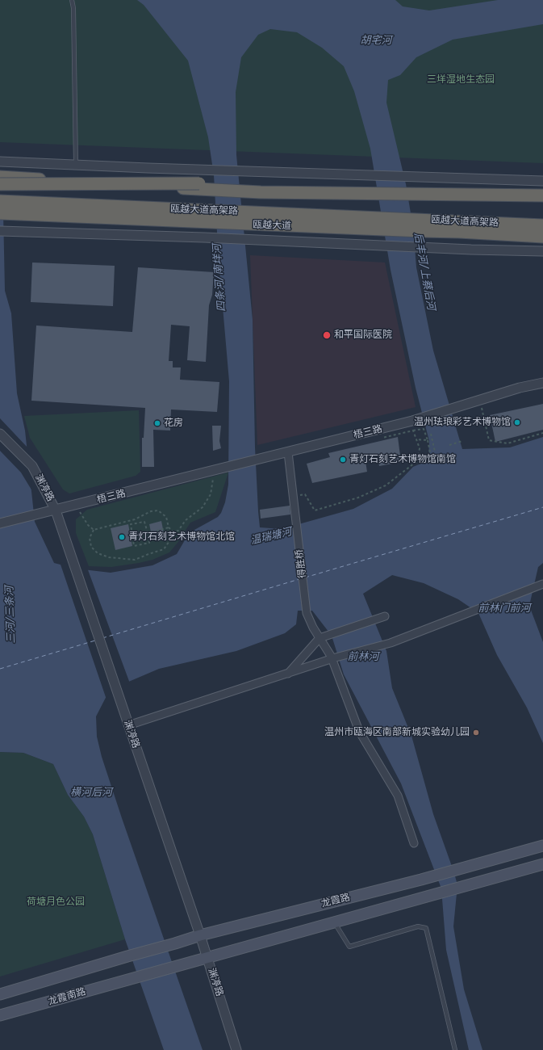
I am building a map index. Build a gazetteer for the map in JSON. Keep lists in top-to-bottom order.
{
  "streets": {
    "highway": ["瓯越大道高架路", "瓯越大道"],
    "main road": ["龙霞路", "龙霞南路"],
    "street": ["梧三路", "渊渟路", "得胜桥"]
  },
  "crossings": [
    ["瓯越大道高架路", "瓯越大道"],
    ["梧三路", "渊渟路"],
    ["梧三路", "得胜桥"],
    ["渊渟路", "龙霞路"],
    ["龙霞路", "龙霞南路"]
  ],
  "water": [
    "胡宅河",
    "后丰河/上蔡后河",
    "四条河/南垟河",
    "温瑞塘河",
    "前林门前河",
    "三河/三条河",
    "前林河",
    "横河后河"
  ],
  "parks": ["三垟湿地生态园", "荷塘月色公园"],
  "places": [
    "和平国际医院",
    "温州珐琅彩艺术博物馆",
    "花房",
    "青灯石刻艺术博物馆南馆",
    "青灯石刻艺术博物馆北馆",
    "温州市瓯海区南部新城实验幼儿园"
  ]
}
